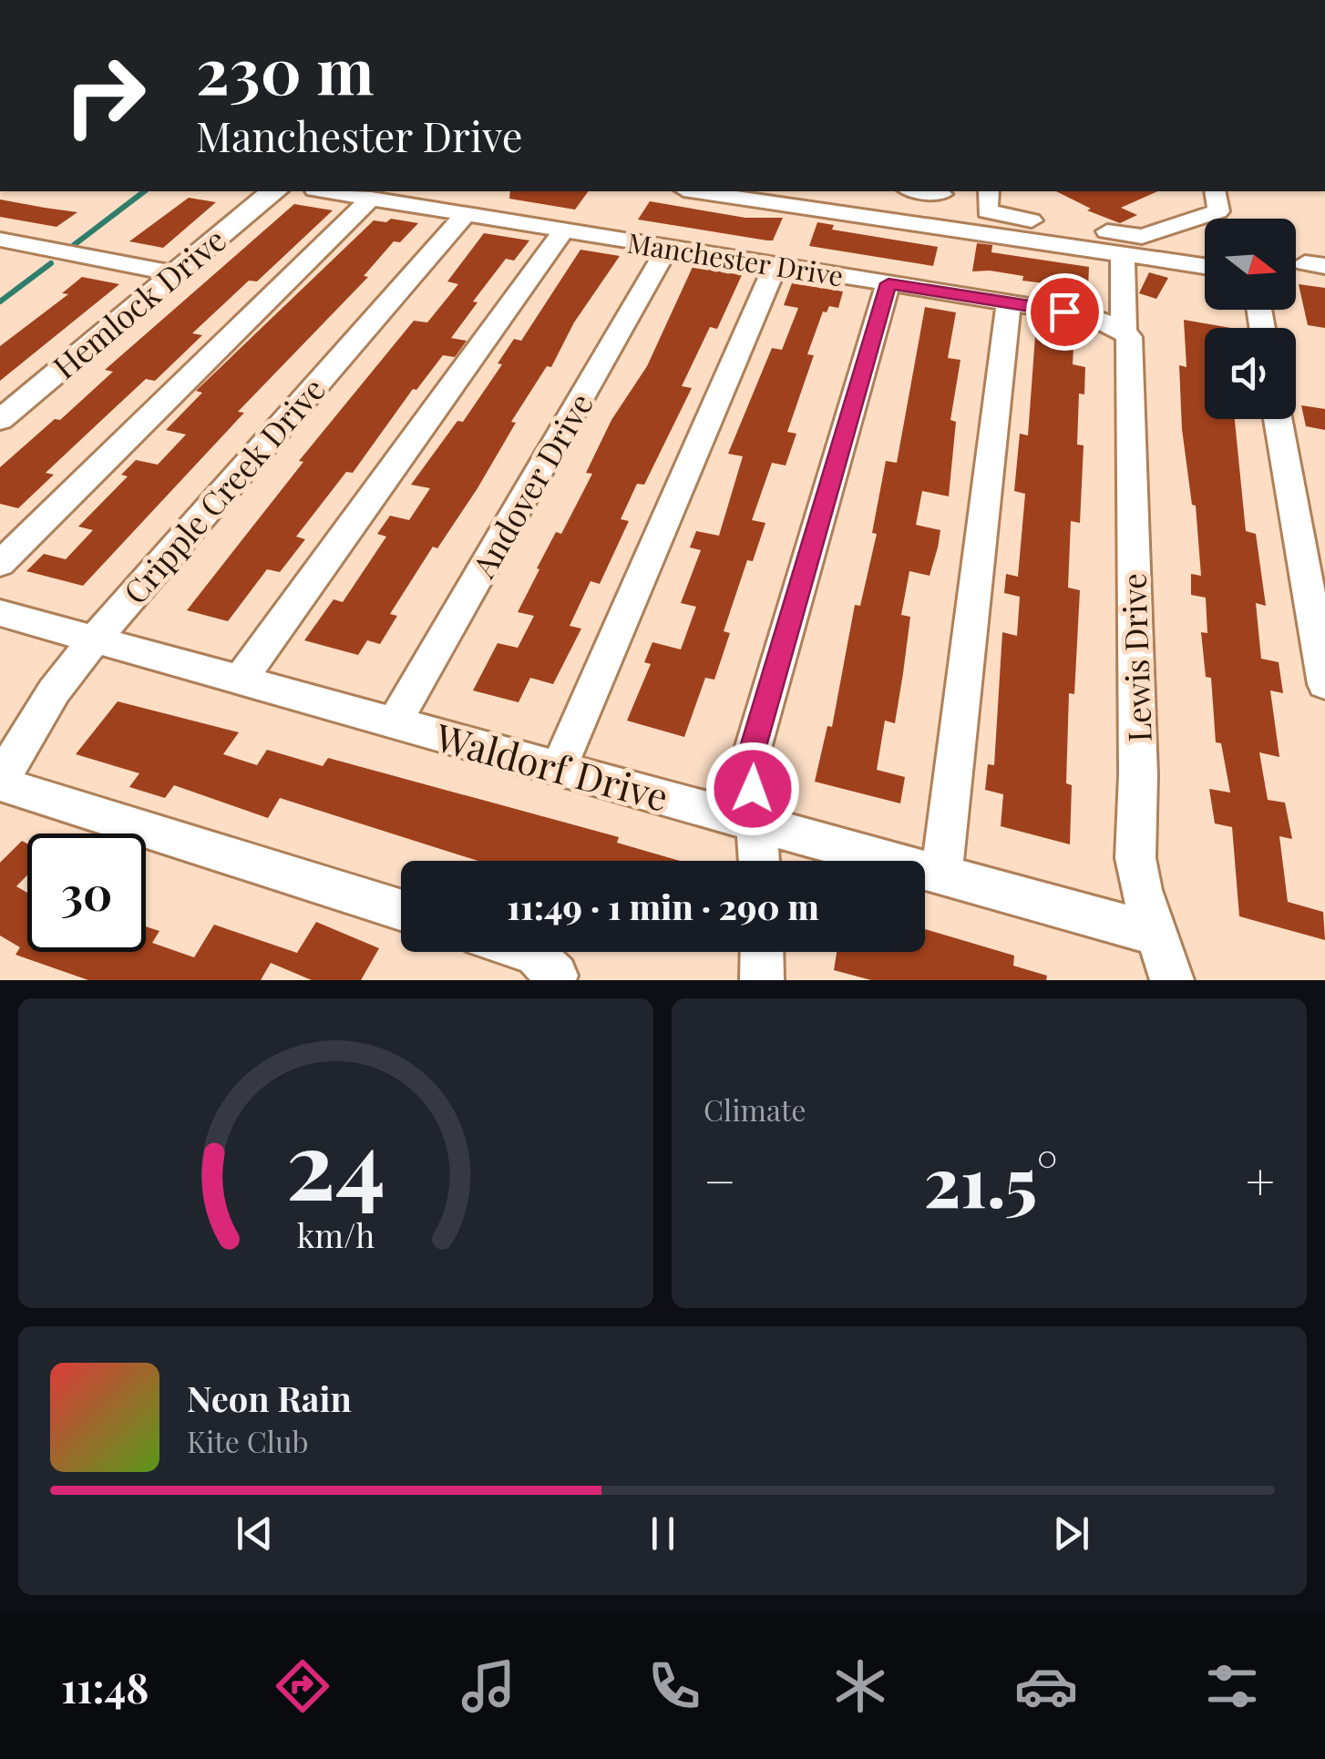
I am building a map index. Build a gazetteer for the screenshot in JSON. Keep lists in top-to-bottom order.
{
  "streets": {
    "street": [
      "Manchester Drive",
      "Hemlock Drive",
      "Andover Drive",
      "Cripple Creek Drive",
      "Lewis Drive",
      "Waldorf Drive"
    ]
  },
  "crossings": [
    ["Manchester Drive", "Andover Drive"],
    ["Manchester Drive", "Cripple Creek Drive"],
    ["Manchester Drive", "Lewis Drive"],
    ["Andover Drive", "Waldorf Drive"],
    ["Cripple Creek Drive", "Waldorf Drive"],
    ["Lewis Drive", "Waldorf Drive"]
  ],
  "north": "right",
  "page": {
    "turn": ["230 m", "Manchester Drive"],
    "limit": "30",
    "trip": "11:49 · 1 min · 290 m",
    "tile": "Climate",
    "heat": ["−", "21.5°", "+"],
    "song": ["Neon Rain", "Kite Club"],
    "tabs": "11:48",
    "gauge": ["24", "km/h"]
  }
}
